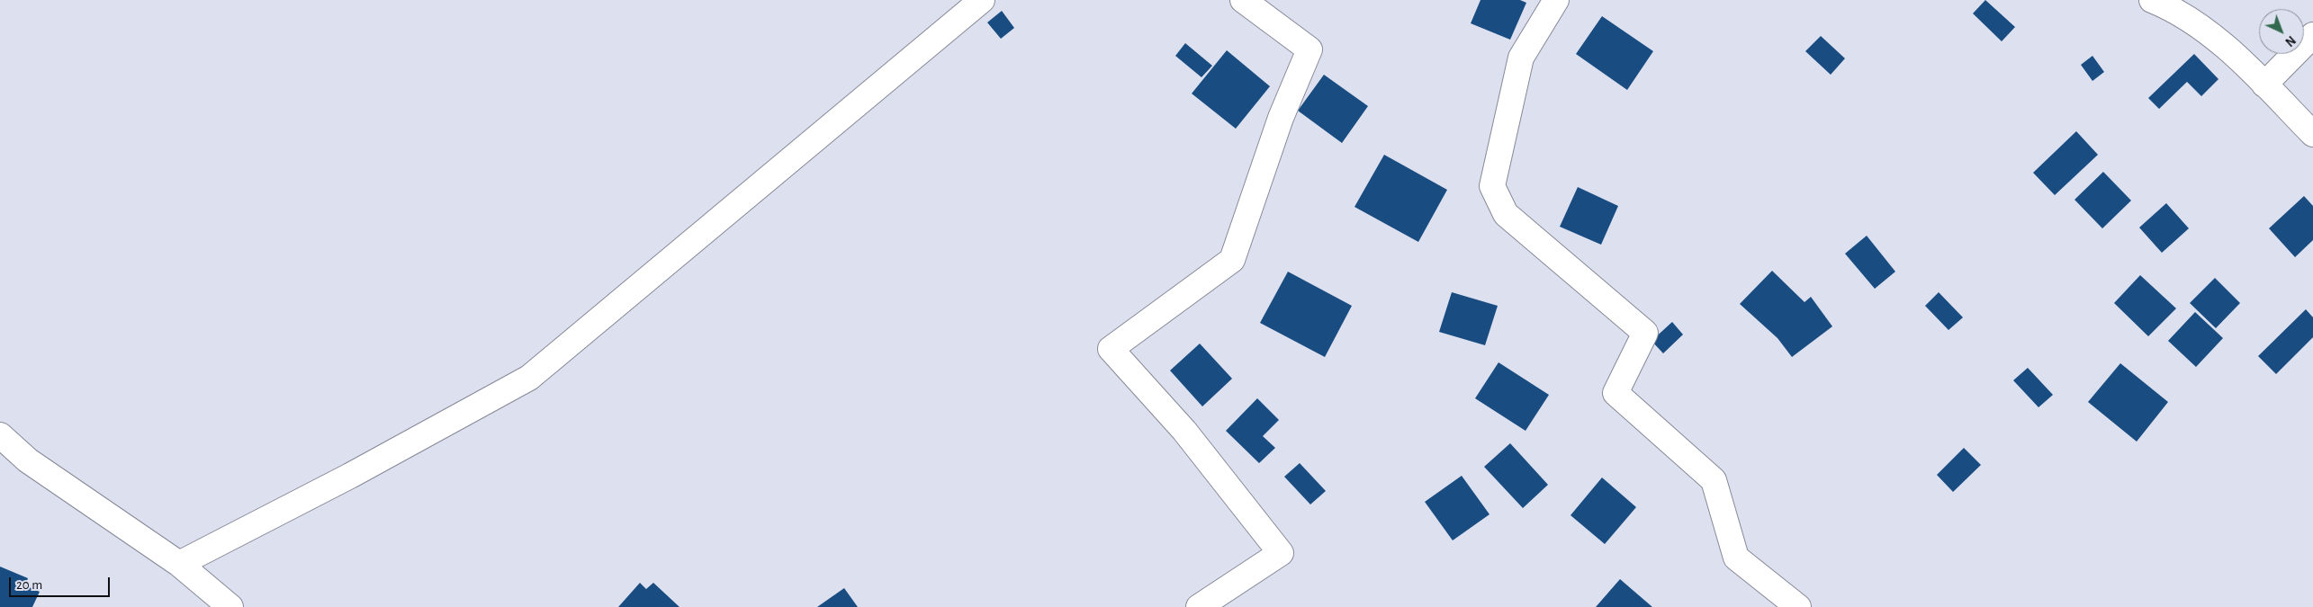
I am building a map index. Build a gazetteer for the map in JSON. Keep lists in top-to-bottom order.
{
  "scale_bar": "20 m",
  "north": "bottom right"
}
